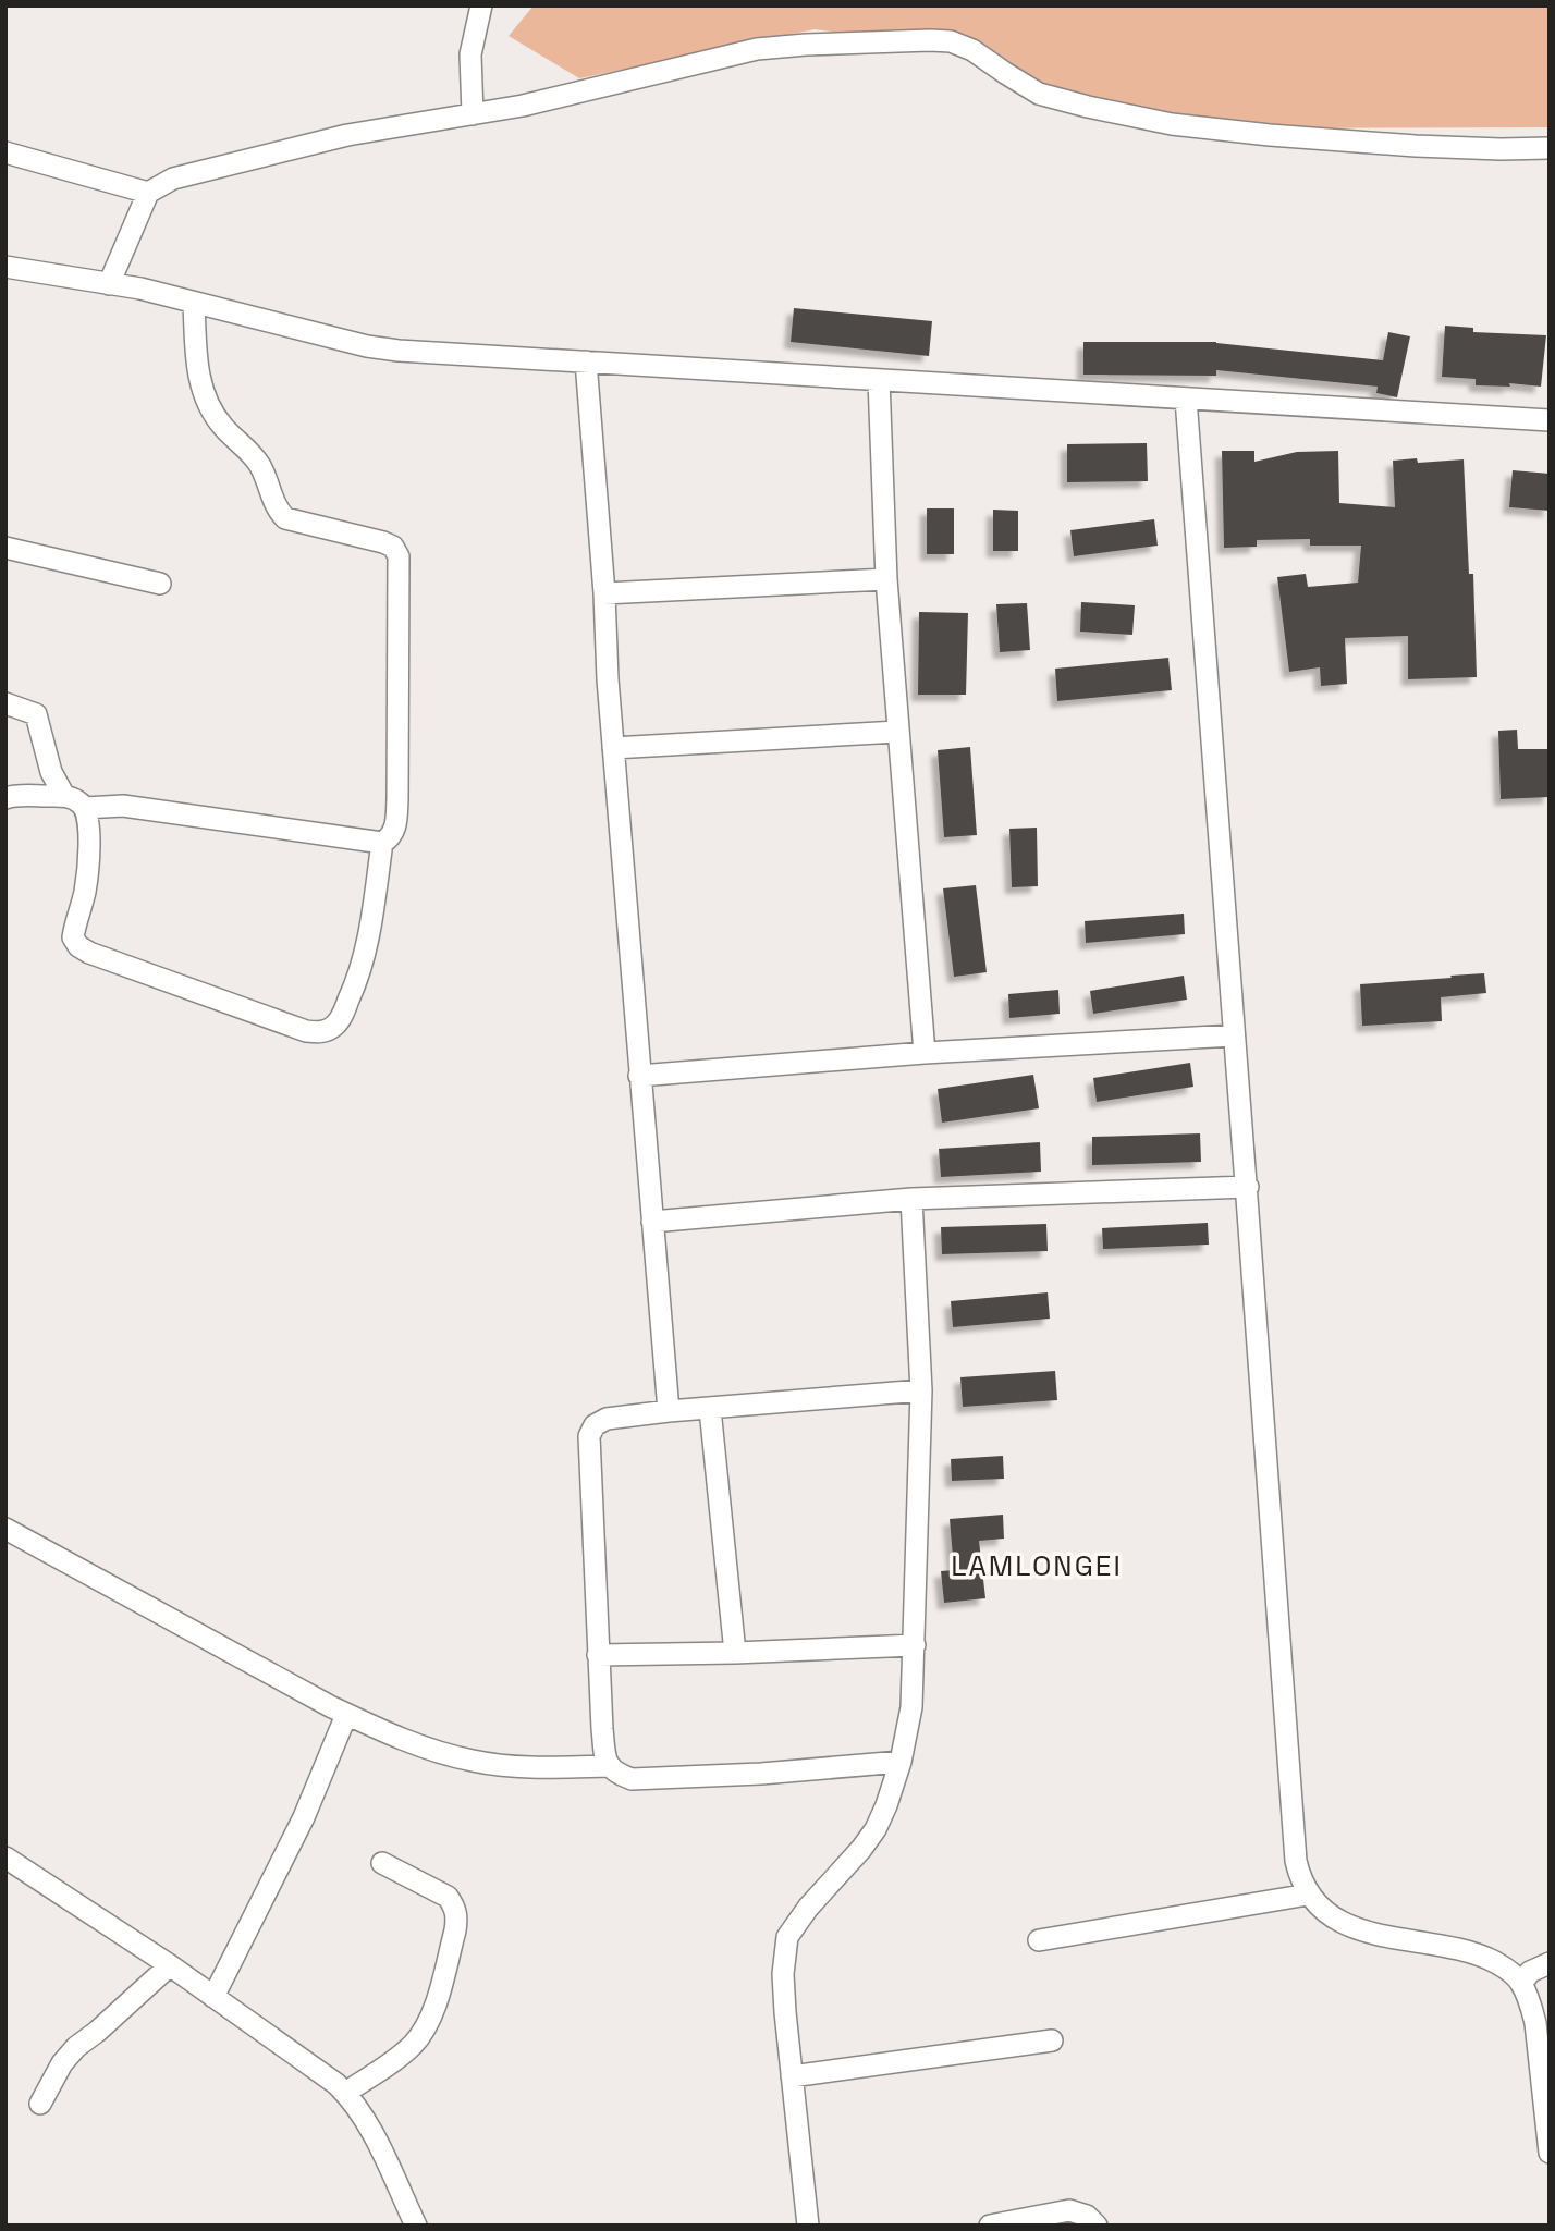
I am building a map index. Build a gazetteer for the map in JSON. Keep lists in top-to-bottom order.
{
  "districts": ["LAMLONGEI"]
}
